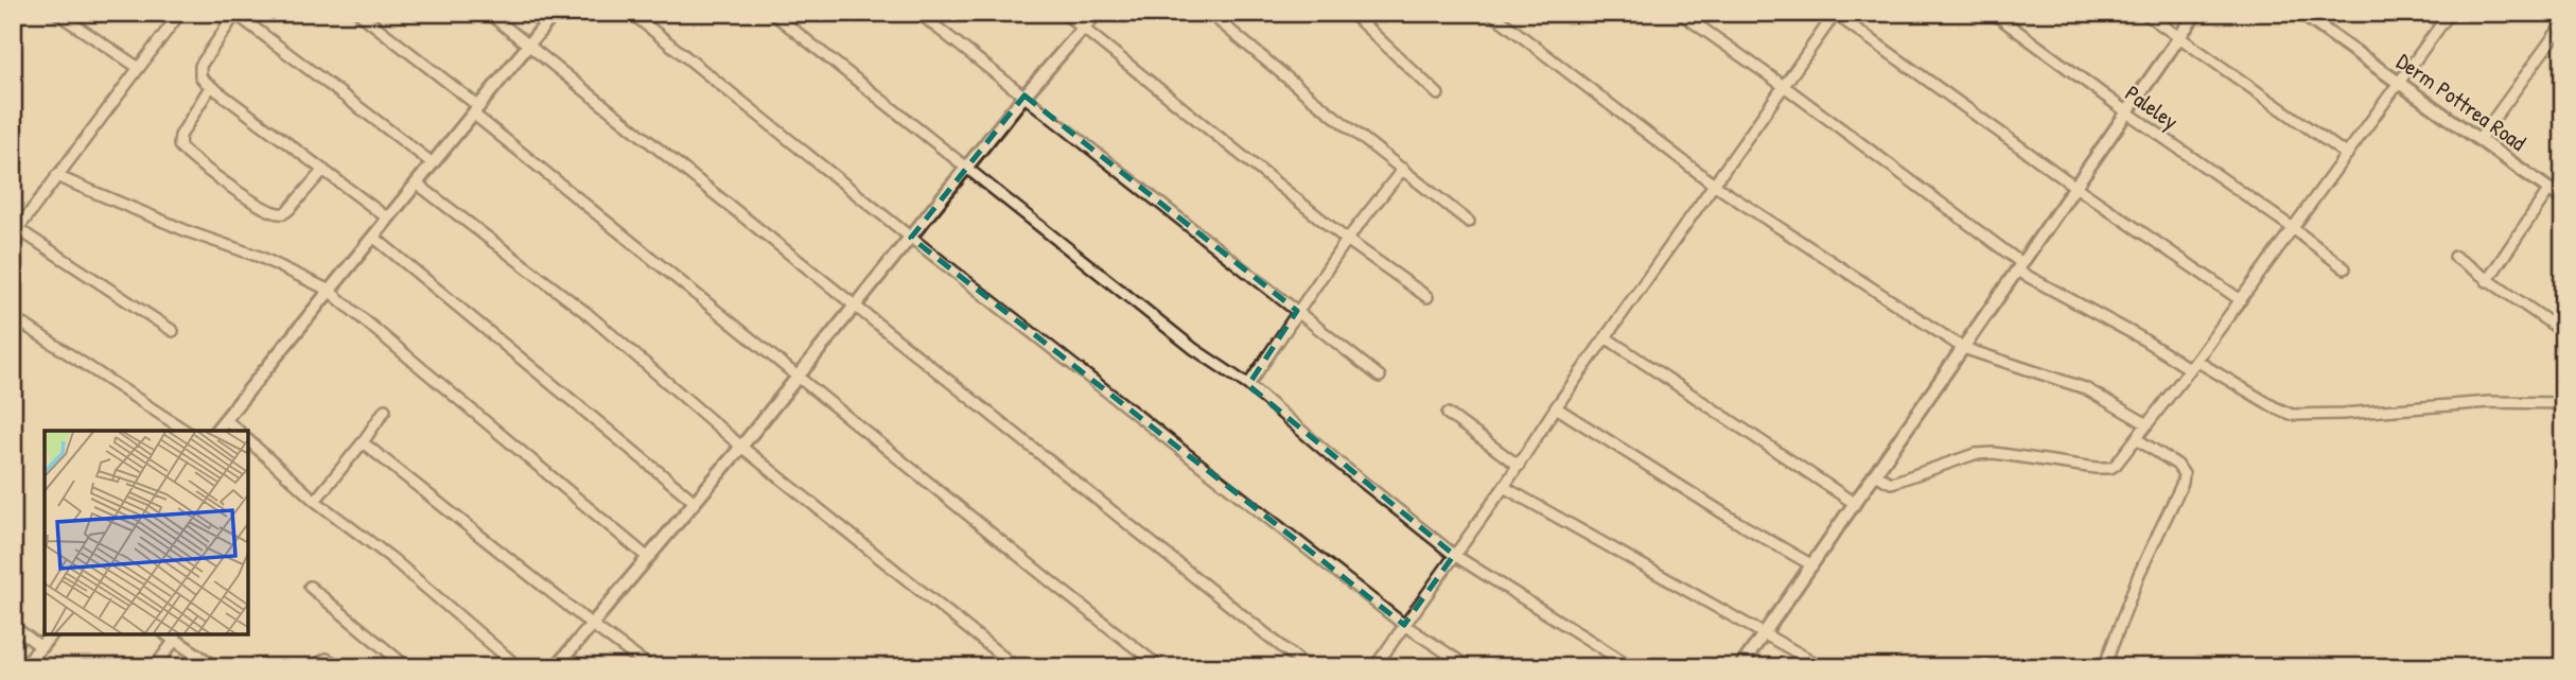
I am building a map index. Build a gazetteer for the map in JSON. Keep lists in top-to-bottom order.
{
  "streets": {
    "street": ["Derm Pottrea Road", "Paleley"]
  }
}
